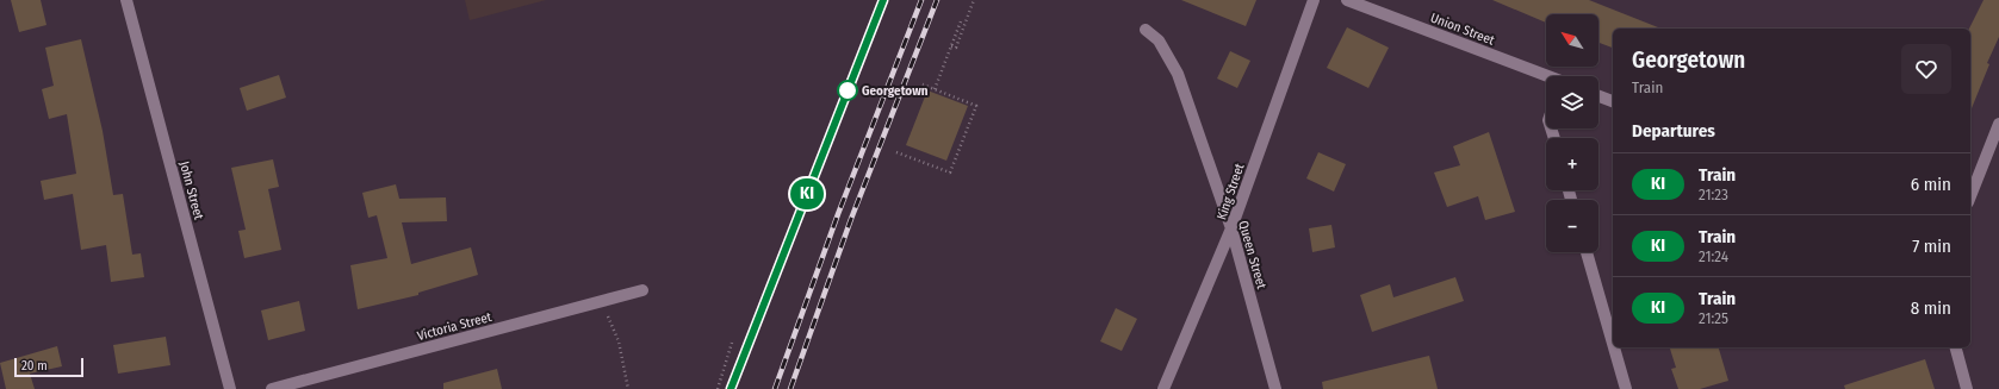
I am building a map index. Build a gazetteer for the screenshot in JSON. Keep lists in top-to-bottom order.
{
  "streets": {
    "street": [
      "Union Street",
      "John Street",
      "King Street",
      "Queen Street",
      "Victoria Street"
    ]
  },
  "crossings": [
    ["King Street", "Queen Street"]
  ],
  "places": ["Georgetown"],
  "scale_bar": "20 m",
  "north": "top left",
  "page": {
    "on_map": "KI",
    "map_buttons": ["+", "−"],
    "heading": [
      ["Georgetown", "Train"],
      "Departures"
    ],
    "list": [
      {
        "mark": "KI",
        "name": "Train",
        "note": "21:23",
        "value": "6 min"
      },
      {
        "mark": "KI",
        "name": "Train",
        "note": "21:24",
        "value": "7 min"
      },
      {
        "mark": "KI",
        "name": "Train",
        "note": "21:25",
        "value": "8 min"
      }
    ],
    "scale": "20 m"
  }
}
